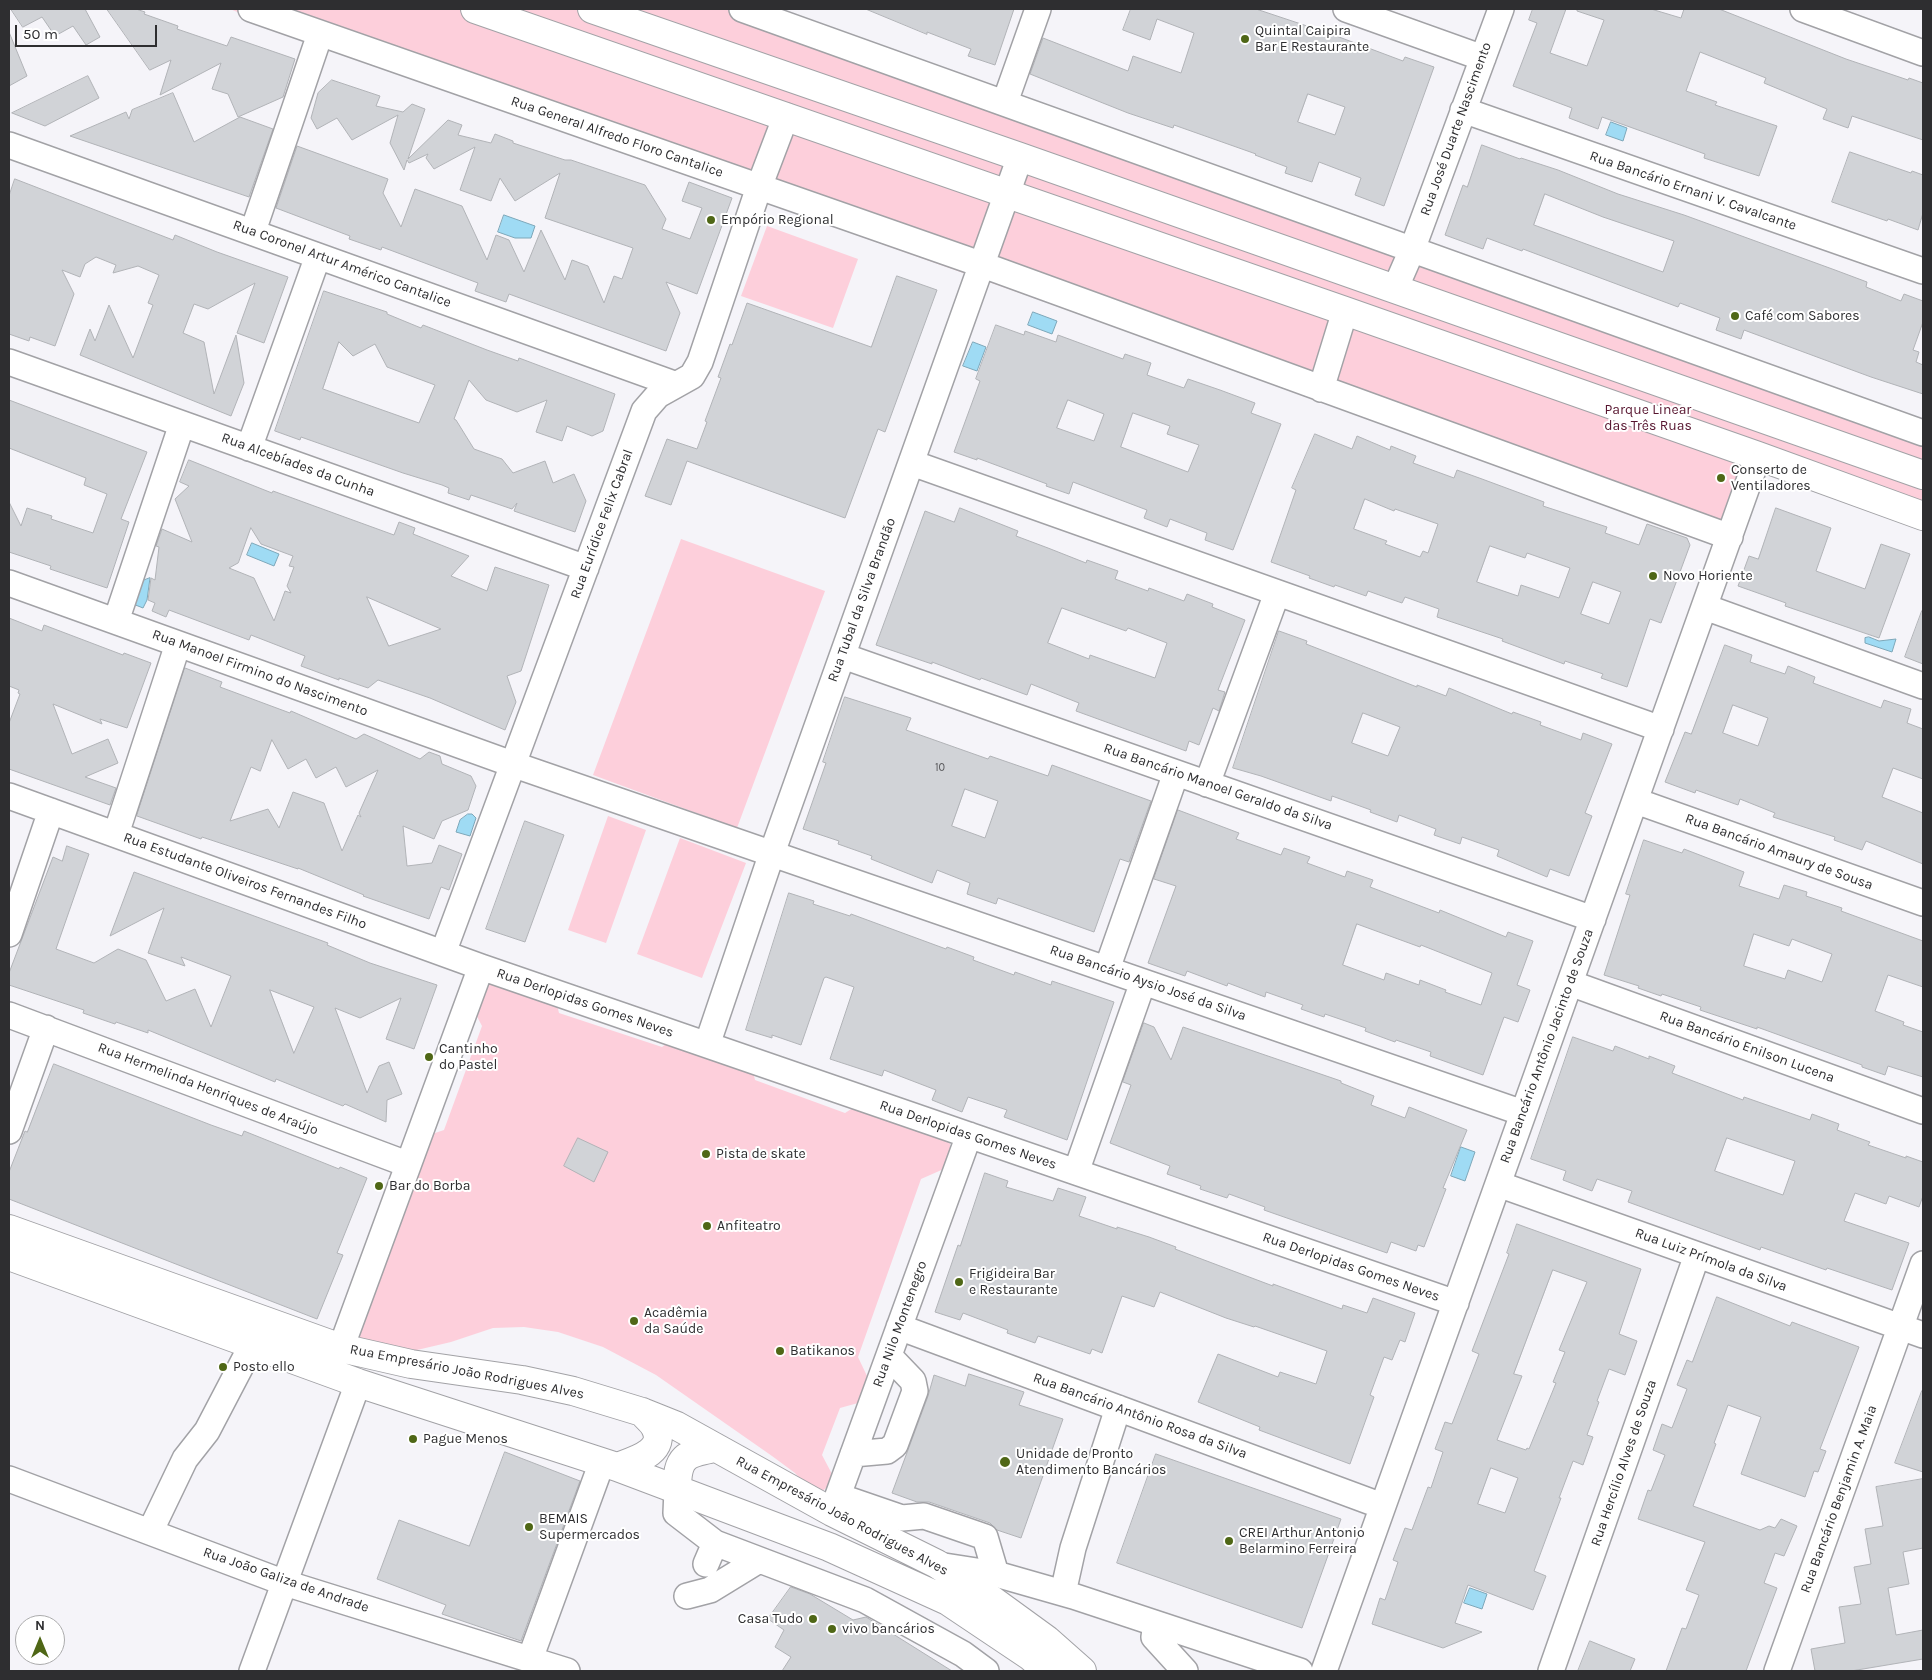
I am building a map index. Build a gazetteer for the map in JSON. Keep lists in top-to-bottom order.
{
  "streets": {
    "main road": ["Rua Bancário Antônio Jacinto de Souza", "Rua Empresário João Rodrigues Alves"],
    "street": [
      "Rua José Duarte Nascimento",
      "Rua General Alfredo Floro Cantalice",
      "Rua Bancário Ernani V. Cavalcante",
      "Rua Coronel Artur Américo Cantalice",
      "Rua Alcebíades da Cunha",
      "Rua Eurídice Felix Cabral",
      "Rua Tubal da Silva Brandão",
      "Rua Manoel Firmino do Nascimento",
      "Rua Bancário Manoel Geraldo da Silva",
      "Rua Bancário Amaury de Sousa",
      "Rua Estudante Oliveiros Fernandes Filho",
      "Rua Bancário Aysio José da Silva",
      "Rua Derlopidas Gomes Neves",
      "Rua Bancário Enilson Lucena",
      "Rua Hermelinda Henriques de Araújo",
      "Rua Luiz Prímola da Silva",
      "Rua Nilo Montenegro",
      "Rua Bancário Antônio Rosa da Silva",
      "Rua Hercílio Alves de Souza",
      "Rua Bancário Benjamin A. Maia",
      "Rua João Galiza de Andrade"
    ]
  },
  "crossings": [
    ["Rua José Duarte Nascimento", "Rua Bancário Ernani V. Cavalcante"],
    ["Rua General Alfredo Floro Cantalice", "Rua Eurídice Felix Cabral"],
    ["Rua General Alfredo Floro Cantalice", "Rua Tubal da Silva Brandão"],
    ["Rua General Alfredo Floro Cantalice", "Rua Bancário Antônio Jacinto de Souza"],
    ["Rua Coronel Artur Américo Cantalice", "Rua Eurídice Felix Cabral"],
    ["Rua Alcebíades da Cunha", "Rua Eurídice Felix Cabral"],
    ["Rua Eurídice Felix Cabral", "Rua Manoel Firmino do Nascimento"],
    ["Rua Eurídice Felix Cabral", "Rua Estudante Oliveiros Fernandes Filho"],
    ["Rua Tubal da Silva Brandão", "Rua Manoel Firmino do Nascimento"],
    ["Rua Tubal da Silva Brandão", "Rua Bancário Manoel Geraldo da Silva"],
    ["Rua Tubal da Silva Brandão", "Rua Bancário Aysio José da Silva"],
    ["Rua Tubal da Silva Brandão", "Rua Derlopidas Gomes Neves"],
    ["Rua Manoel Firmino do Nascimento", "Rua Bancário Aysio José da Silva"],
    ["Rua Bancário Manoel Geraldo da Silva", "Rua Bancário Antônio Jacinto de Souza"],
    ["Rua Bancário Amaury de Sousa", "Rua Bancário Antônio Jacinto de Souza"],
    ["Rua Estudante Oliveiros Fernandes Filho", "Rua Derlopidas Gomes Neves"],
    ["Rua Bancário Aysio José da Silva", "Rua Bancário Antônio Jacinto de Souza"],
    ["Rua Derlopidas Gomes Neves", "Rua Bancário Antônio Jacinto de Souza"],
    ["Rua Derlopidas Gomes Neves", "Rua Nilo Montenegro"],
    ["Rua Bancário Antônio Jacinto de Souza", "Rua Bancário Enilson Lucena"],
    ["Rua Bancário Antônio Jacinto de Souza", "Rua Luiz Prímola da Silva"],
    ["Rua Bancário Antônio Jacinto de Souza", "Rua Bancário Antônio Rosa da Silva"],
    ["Rua Luiz Prímola da Silva", "Rua Hercílio Alves de Souza"],
    ["Rua Luiz Prímola da Silva", "Rua Bancário Benjamin A. Maia"],
    ["Rua Nilo Montenegro", "Rua Empresário João Rodrigues Alves"],
    ["Rua Nilo Montenegro", "Rua Bancário Antônio Rosa da Silva"]
  ],
  "parks": ["Parque Linear das Três Ruas"],
  "places": [
    "Quintal Caipira Bar E Restaurante",
    "Empório Regional",
    "Café com Sabores",
    "Conserto de Ventiladores",
    "Novo Horiente",
    "Cantinho do Pastel",
    "Pista de skate",
    "Bar do Borba",
    "Anfiteatro",
    "Frigideira Bar e Restaurante",
    "Acadêmia da Saúde",
    "Batikanos",
    "Posto ello",
    "Pague Menos",
    "Unidade de Pronto Atendimento Bancários",
    "BEMAIS Supermercados",
    "CREI Arthur Antonio Belarmino Ferreira",
    "Casa Tudo",
    "vivo bancários"
  ],
  "house_numbers": ["10"],
  "scale_bar": "50 m",
  "north": "top"
}
